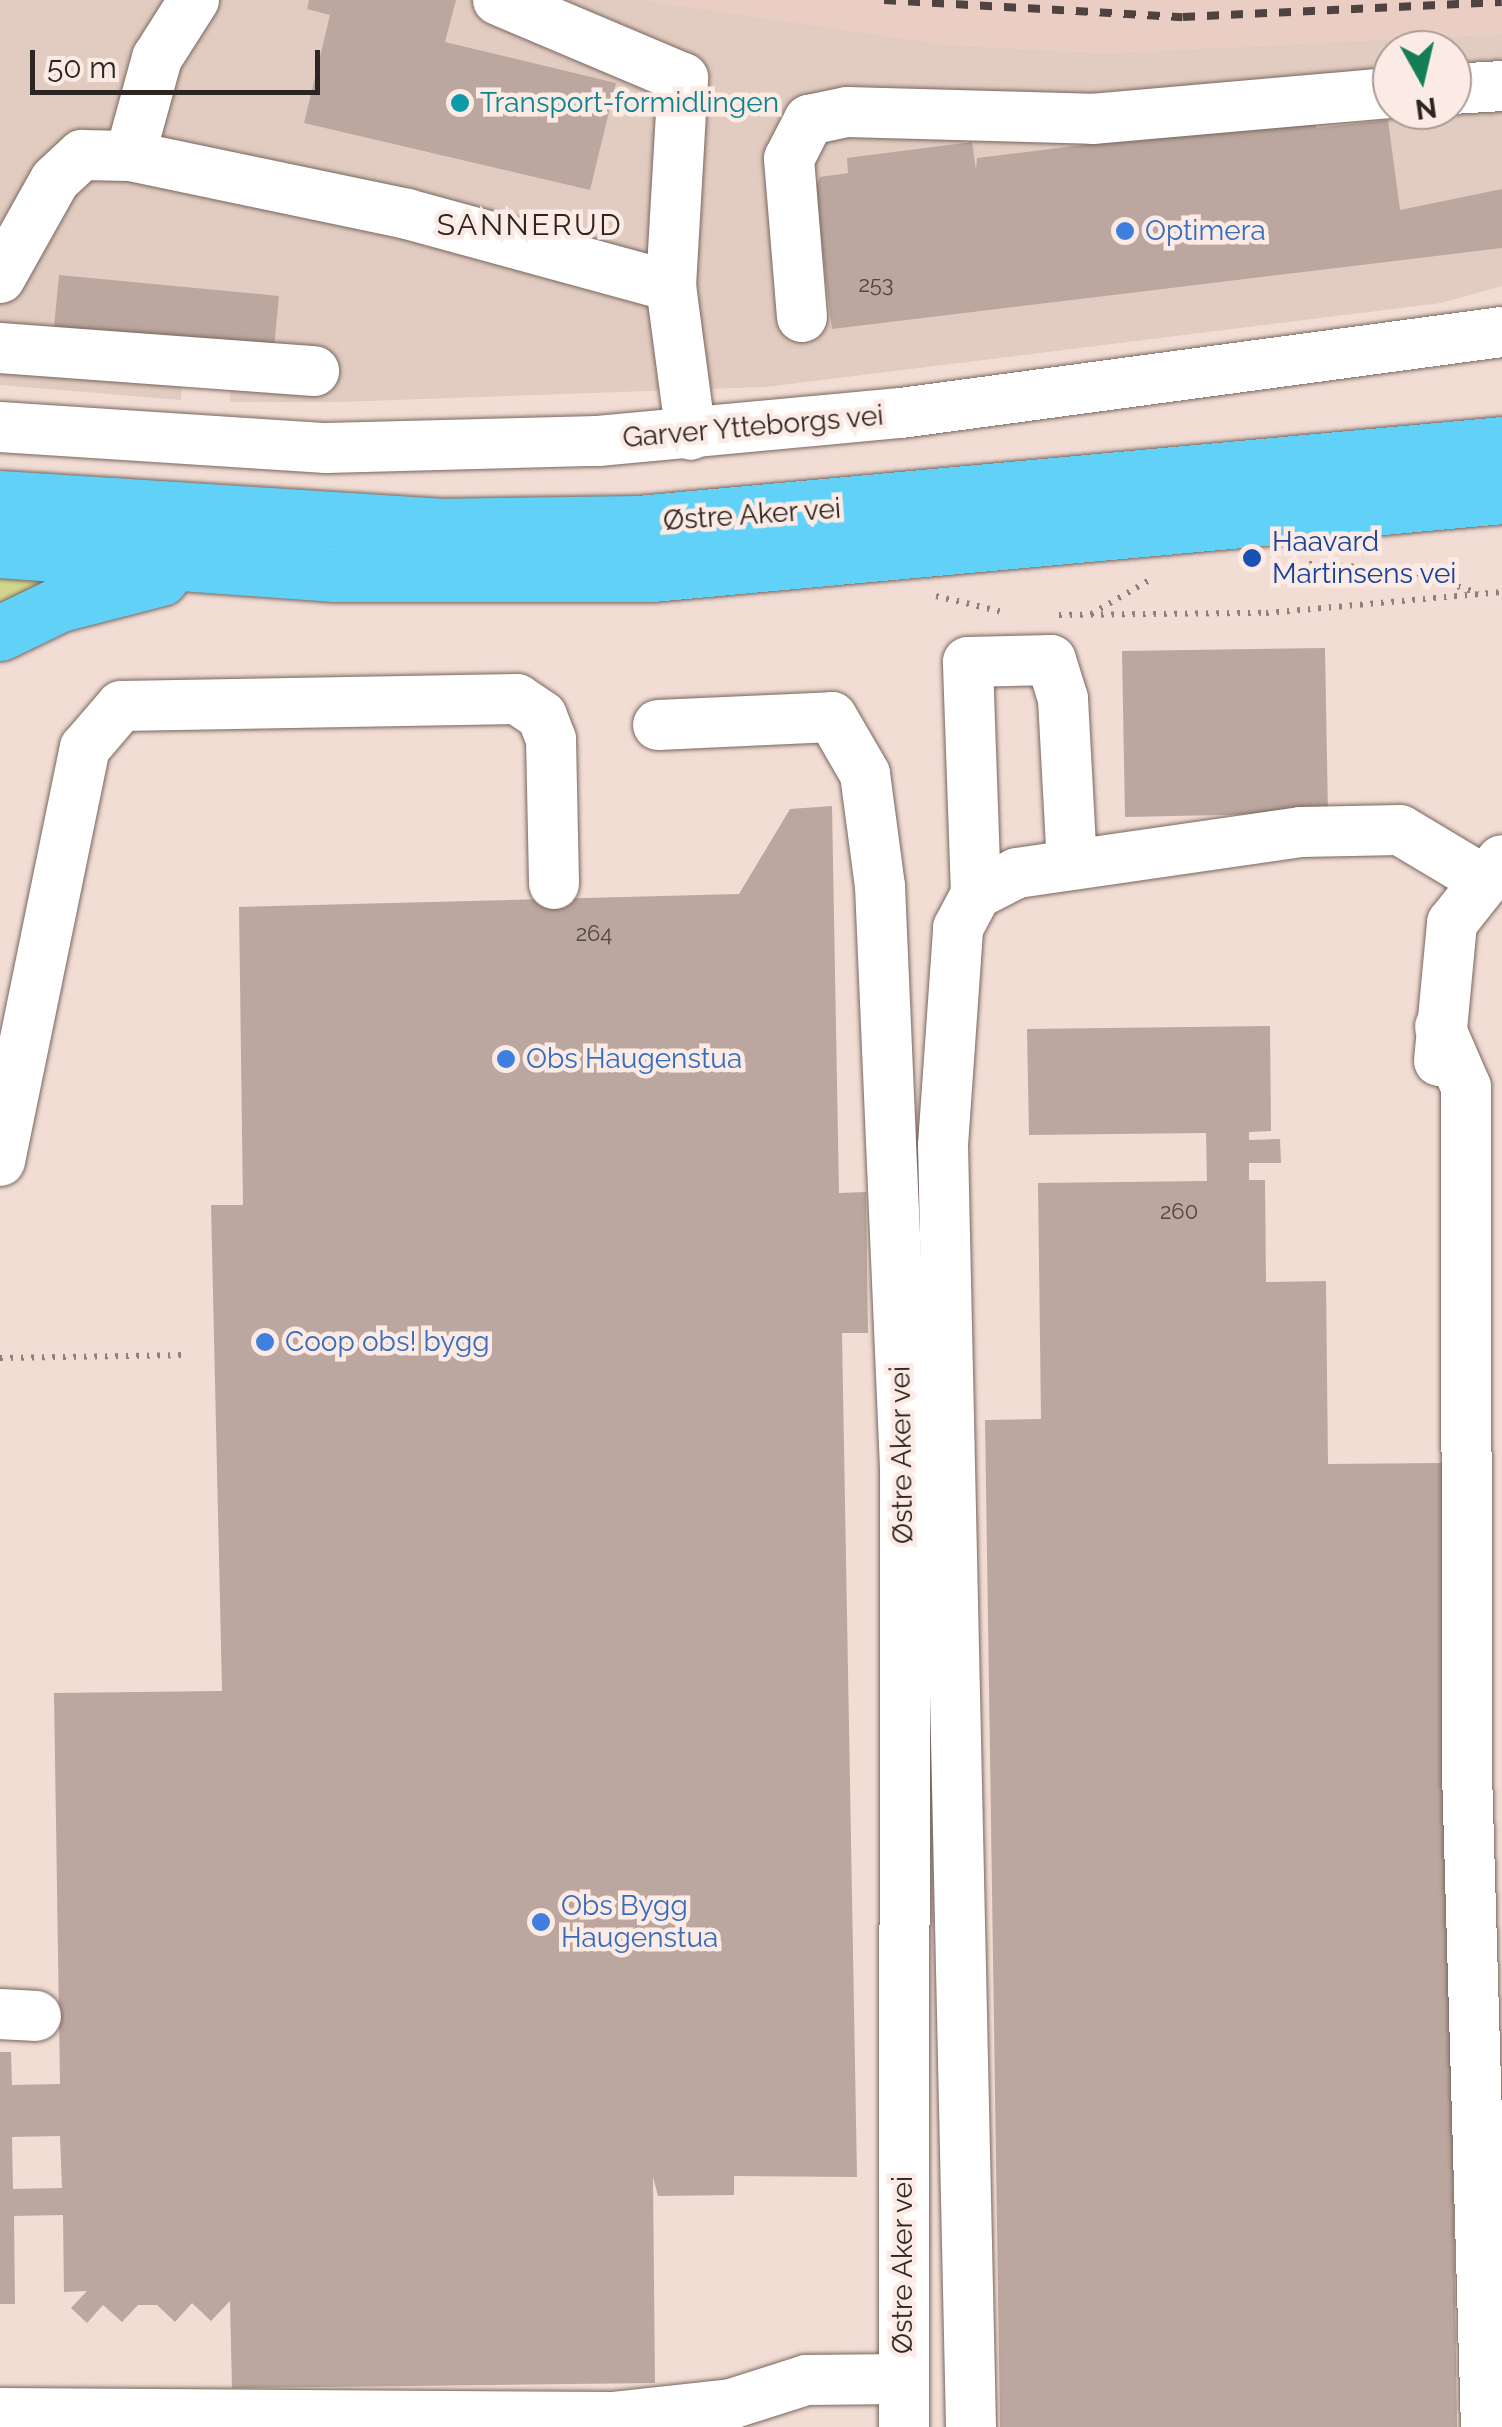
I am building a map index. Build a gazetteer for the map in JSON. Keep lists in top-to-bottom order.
{
  "streets": {
    "highway": ["Østre Aker vei"],
    "street": ["Garver Ytteborgs vei"]
  },
  "districts": ["SANNERUD"],
  "places": [
    "Transport-formidlingen",
    "Optimera",
    "Haavard Martinsens vei",
    "Obs Haugenstua",
    "Coop obs! bygg",
    "Obs Bygg Haugenstua"
  ],
  "house_numbers": ["253", "264", "260"],
  "scale_bar": "50 m",
  "north": "bottom"
}
